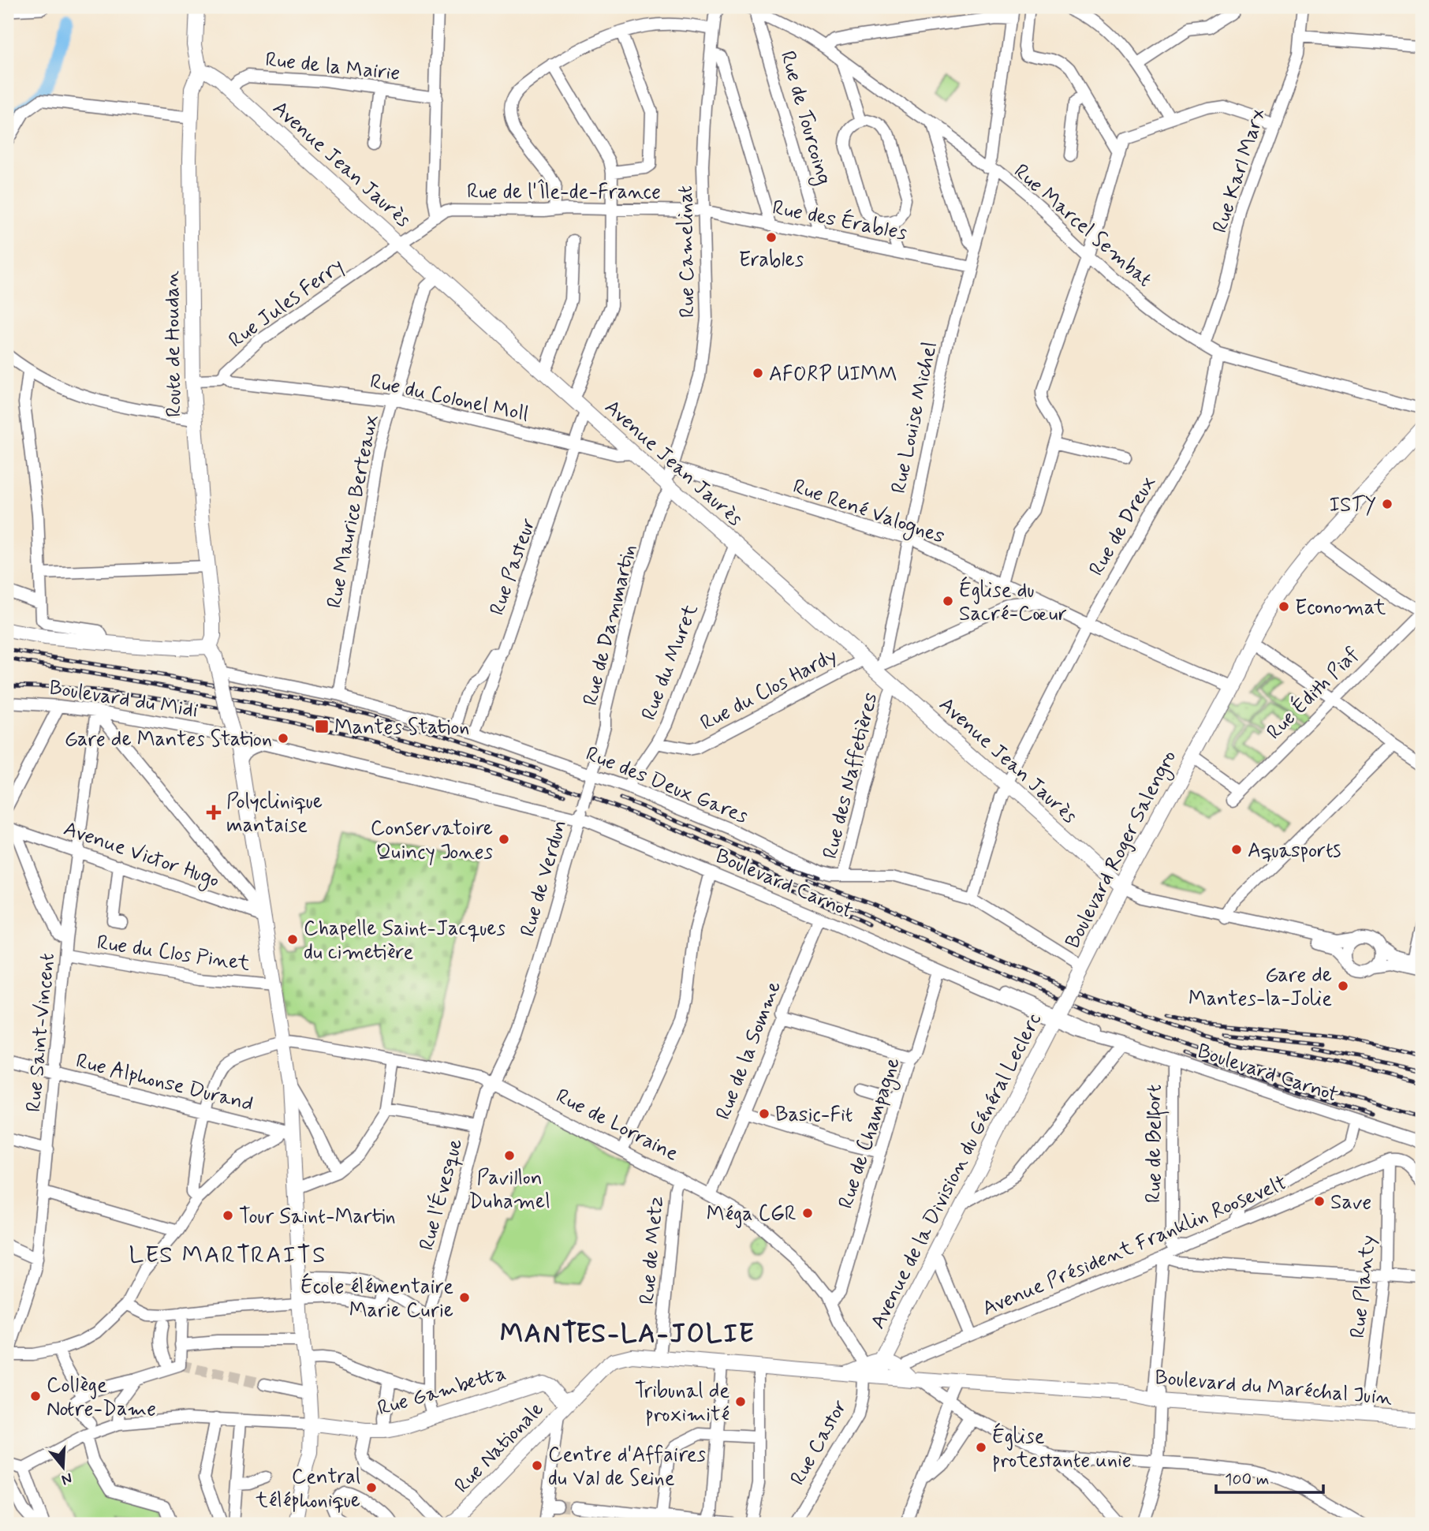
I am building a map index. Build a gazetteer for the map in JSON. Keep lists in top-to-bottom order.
{
  "streets": {
    "main road": [
      "Avenue Jean Jaurès",
      "Route de Houdan",
      "Boulevard Roger Salengro",
      "Avenue de la Division du Général Leclerc",
      "Boulevard du Maréchal Juin",
      "Rue Gambetta",
      "Rue Nationale"
    ],
    "street": [
      "Rue de la Mairie",
      "Rue de Tourcoing",
      "Rue Karl Marx",
      "Rue de l'Île-de-France",
      "Rue des Érables",
      "Rue Marcel Sembat",
      "Rue Camelinat",
      "Rue Jules Ferry",
      "Rue du Colonel Moll",
      "Rue Louise Michel",
      "Rue René Valognes",
      "Rue Maurice Berteaux",
      "Rue de Dreux",
      "Rue Pasteur",
      "Rue de Dammartin",
      "Rue du Muret",
      "Rue du Clos Hardy",
      "Rue Édith Piaf",
      "Boulevard du Midi",
      "Rue des Naffetières",
      "Rue des Deux Gares",
      "Avenue Victor Hugo",
      "Rue de Verdun",
      "Boulevard Carnot",
      "Rue du Clos Pinet",
      "Rue Saint-Vincent",
      "Rue de la Somme",
      "Rue Alphonse Durand",
      "Rue de Lorraine",
      "Rue de Champagne",
      "Rue de Belfort",
      "Rue l'Évesque",
      "Avenue Président Franklin Roosevelt",
      "Rue de Metz",
      "Rue Planty",
      "Rue Castor"
    ]
  },
  "crossings": [
    ["Rue de la Mairie", "Avenue Jean Jaurès"],
    ["Rue de Tourcoing", "Rue des Érables"],
    ["Rue de Tourcoing", "Rue Marcel Sembat"],
    ["Avenue Jean Jaurès", "Rue de l'Île-de-France"],
    ["Avenue Jean Jaurès", "Rue Camelinat"],
    ["Avenue Jean Jaurès", "Rue Jules Ferry"],
    ["Avenue Jean Jaurès", "Route de Houdan"],
    ["Avenue Jean Jaurès", "Rue du Colonel Moll"],
    ["Avenue Jean Jaurès", "Rue Louise Michel"],
    ["Avenue Jean Jaurès", "Rue Maurice Berteaux"],
    ["Avenue Jean Jaurès", "Rue de Dreux"],
    ["Avenue Jean Jaurès", "Rue Pasteur"],
    ["Avenue Jean Jaurès", "Rue de Dammartin"],
    ["Avenue Jean Jaurès", "Rue du Muret"],
    ["Avenue Jean Jaurès", "Rue du Clos Hardy"],
    ["Avenue Jean Jaurès", "Rue des Naffetières"],
    ["Avenue Jean Jaurès", "Boulevard Roger Salengro"],
    ["Rue Karl Marx", "Rue Marcel Sembat"],
    ["Rue de l'Île-de-France", "Rue des Érables"],
    ["Rue de l'Île-de-France", "Rue Camelinat"],
    ["Rue de l'Île-de-France", "Rue Jules Ferry"],
    ["Rue des Érables", "Rue Camelinat"],
    ["Rue des Érables", "Rue Louise Michel"],
    ["Rue Marcel Sembat", "Rue Louise Michel"],
    ["Rue Marcel Sembat", "Rue de Dreux"],
    ["Rue Camelinat", "Rue René Valognes"],
    ["Rue Camelinat", "Rue de Dammartin"],
    ["Rue Jules Ferry", "Route de Houdan"],
    ["Rue Jules Ferry", "Rue du Colonel Moll"],
    ["Rue du Colonel Moll", "Rue Maurice Berteaux"],
    ["Rue du Colonel Moll", "Rue Pasteur"],
    ["Rue Louise Michel", "Rue René Valognes"],
    ["Rue René Valognes", "Rue de Dreux"],
    ["Rue René Valognes", "Boulevard Roger Salengro"],
    ["Rue Maurice Berteaux", "Rue des Deux Gares"],
    ["Rue de Dreux", "Rue des Deux Gares"],
    ["Rue Pasteur", "Rue des Deux Gares"],
    ["Rue de Dammartin", "Rue des Deux Gares"],
    ["Rue de Dammartin", "Rue de Verdun"],
    ["Rue du Muret", "Rue du Clos Hardy"],
    ["Rue du Muret", "Rue des Deux Gares"],
    ["Boulevard du Midi", "Boulevard Carnot"],
    ["Boulevard du Midi", "Rue Saint-Vincent"],
    ["Rue des Naffetières", "Rue des Deux Gares"],
    ["Rue des Deux Gares", "Boulevard Roger Salengro"],
    ["Boulevard Roger Salengro", "Boulevard Carnot"],
    ["Boulevard Roger Salengro", "Avenue de la Division du Général Leclerc"],
    ["Avenue Victor Hugo", "Rue Saint-Vincent"],
    ["Rue de Verdun", "Boulevard Carnot"],
    ["Rue de Verdun", "Rue de Lorraine"],
    ["Rue de Verdun", "Rue l'Évesque"],
    ["Boulevard Carnot", "Rue de la Somme"],
    ["Boulevard Carnot", "Rue de Champagne"],
    ["Boulevard Carnot", "Rue de Belfort"],
    ["Boulevard Carnot", "Avenue de la Division du Général Leclerc"],
    ["Rue du Clos Pinet", "Rue Saint-Vincent"],
    ["Rue Saint-Vincent", "Rue Alphonse Durand"],
    ["Rue de la Somme", "Rue de Lorraine"],
    ["Rue de Lorraine", "Rue de Champagne"],
    ["Rue de Lorraine", "Avenue de la Division du Général Leclerc"],
    ["Rue de Lorraine", "Rue l'Évesque"],
    ["Rue de Lorraine", "Avenue Président Franklin Roosevelt"],
    ["Rue de Lorraine", "Rue de Metz"],
    ["Rue de Lorraine", "Rue Castor"],
    ["Rue de Lorraine", "Rue Nationale"],
    ["Rue de Belfort", "Avenue Président Franklin Roosevelt"],
    ["Avenue de la Division du Général Leclerc", "Avenue Président Franklin Roosevelt"],
    ["Avenue de la Division du Général Leclerc", "Rue Castor"],
    ["Avenue de la Division du Général Leclerc", "Rue Nationale"],
    ["Rue l'Évesque", "Rue Gambetta"],
    ["Avenue Président Franklin Roosevelt", "Rue Planty"],
    ["Avenue Président Franklin Roosevelt", "Rue Castor"],
    ["Avenue Président Franklin Roosevelt", "Rue Nationale"],
    ["Rue de Metz", "Rue Nationale"],
    ["Rue Planty", "Boulevard du Maréchal Juin"],
    ["Rue Gambetta", "Rue Nationale"],
    ["Rue Castor", "Rue Nationale"]
  ],
  "districts": ["LES MARTRAITS", "MANTES-LA-JOLIE"],
  "places": {
    "other": [
      "Erables",
      "AFORP UIMM",
      "ISTY",
      "Église du Sacré-Cœur",
      "Economat",
      "Gare de Mantes Station",
      "Conservatoire Quincy Jones",
      "Aquasports",
      "Chapelle Saint-Jacques du cimetière",
      "Gare de Mantes-la-Jolie",
      "Basic-Fit",
      "Pavillon Duhamel",
      "Save",
      "Méga CGR",
      "Tour Saint-Martin",
      "École élémentaire Marie Curie",
      "Collège Notre-Dame",
      "Tribunal de proximité",
      "Église protestante unie",
      "Centre d'Affaires du Val de Seine",
      "Central téléphonique"
    ],
    "transit": ["Mantes Station"],
    "health": ["Polyclinique mantaise"]
  },
  "scale_bar": "100 m",
  "north": "bottom"
}
